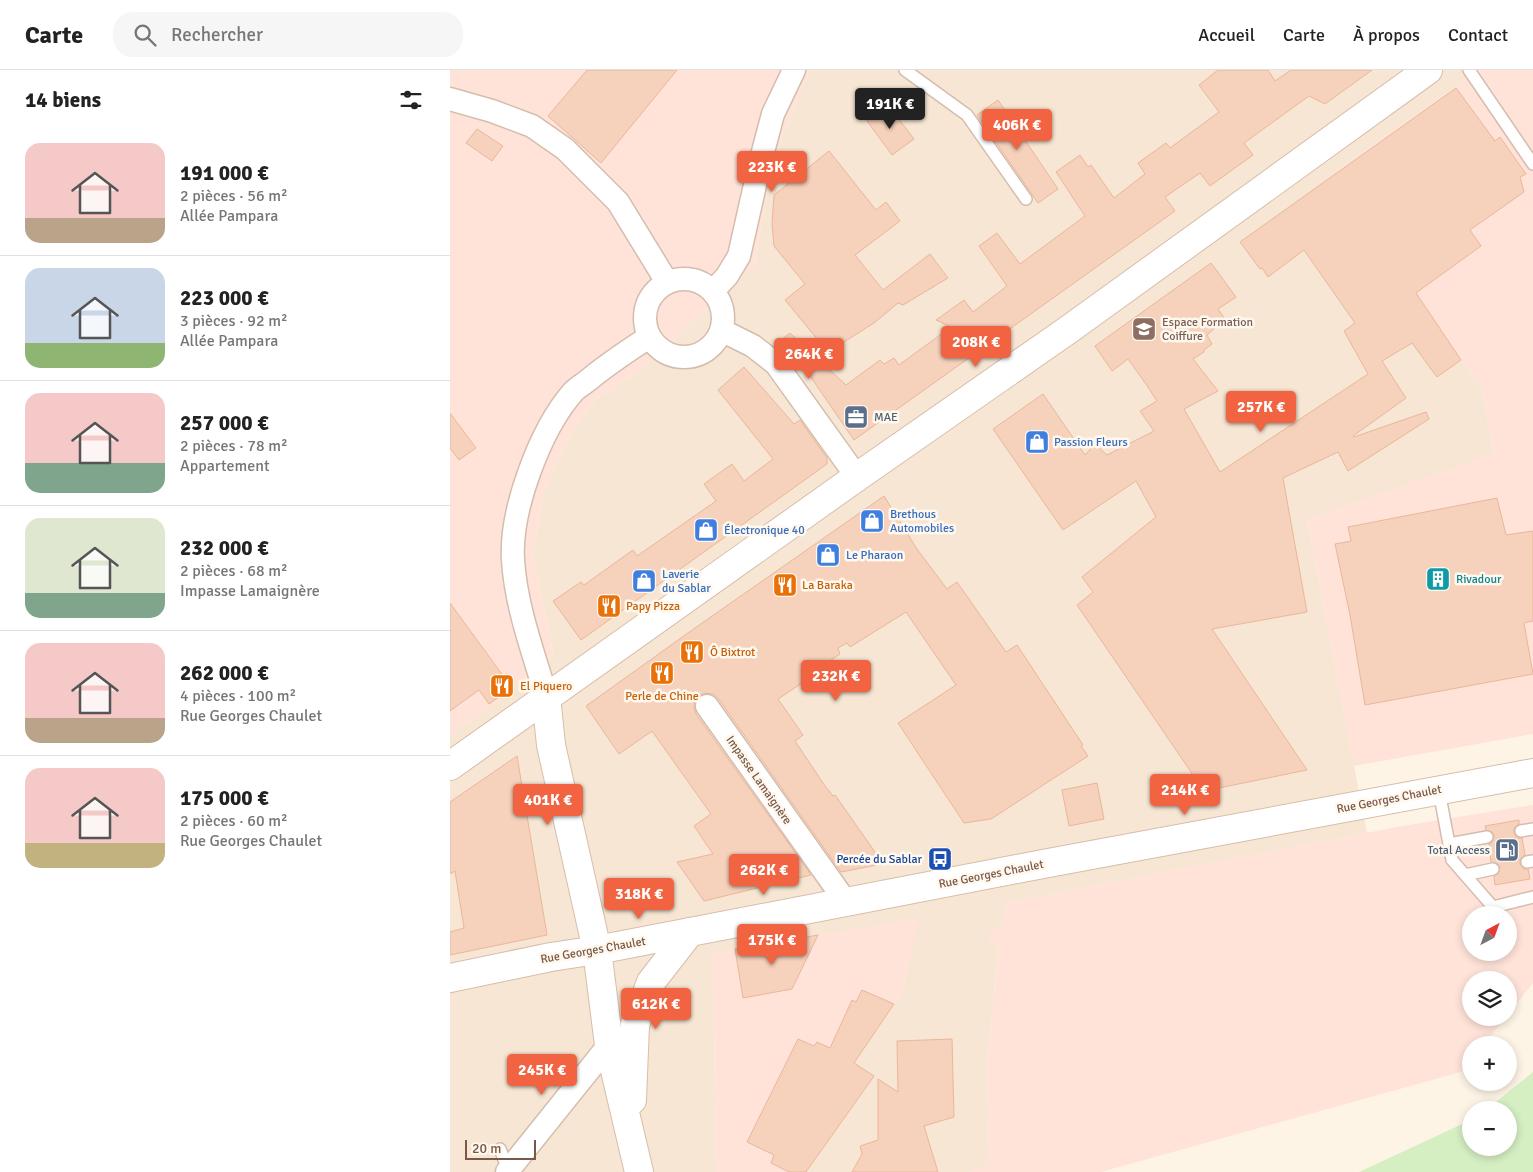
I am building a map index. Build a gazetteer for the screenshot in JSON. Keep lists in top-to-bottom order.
{
  "streets": {
    "main road": ["Rue Georges Chaulet"],
    "street": ["Impasse Lamaignère"]
  },
  "crossings": [
    ["Impasse Lamaignère", "Rue Georges Chaulet"]
  ],
  "places": {
    "school or university": ["Espace Formation Coiffure"],
    "office": ["MAE"],
    "shop": [
      "Passion Fleurs",
      "Brethous Automobiles",
      "Électronique 40",
      "Le Pharaon",
      "Laverie du Sablar"
    ],
    "building": ["Rivadour"],
    "restaurant": [
      "La Baraka",
      "Papy Pizza",
      "Ô Bixtrot",
      "Perle de Chine",
      "El Piquero"
    ],
    "fuel station": ["Total Access"],
    "bus stop": ["Percée du Sablar"]
  },
  "scale_bar": "20 m",
  "north": "top right",
  "page": {
    "header": "Carte",
    "search": "Rechercher",
    "nav": [
      "Accueil",
      "Carte",
      "À propos",
      "Contact"
    ],
    "heading": "14 biens",
    "price": [
      "191K €",
      "406K €",
      "223K €",
      "208K €",
      "264K €",
      "257K €",
      "232K €",
      "214K €",
      "401K €",
      "262K €",
      "318K €",
      "175K €",
      "612K €",
      "245K €"
    ],
    "list": [
      {
        "name": "191 000 €",
        "note": "2 pièces · 56 m² · Allée Pampara"
      },
      {
        "name": "223 000 €",
        "note": "3 pièces · 92 m² · Allée Pampara"
      },
      {
        "name": "257 000 €",
        "note": "2 pièces · 78 m² · Appartement"
      },
      {
        "name": "232 000 €",
        "note": "2 pièces · 68 m² · Impasse Lamaignère"
      },
      {
        "name": "262 000 €",
        "note": "4 pièces · 100 m² · Rue Georges Chaulet"
      },
      {
        "name": "175 000 €",
        "note": "2 pièces · 60 m² · Rue Georges Chaulet"
      }
    ],
    "map_buttons": ["+", "−"],
    "scale": "20 m"
  }
}
